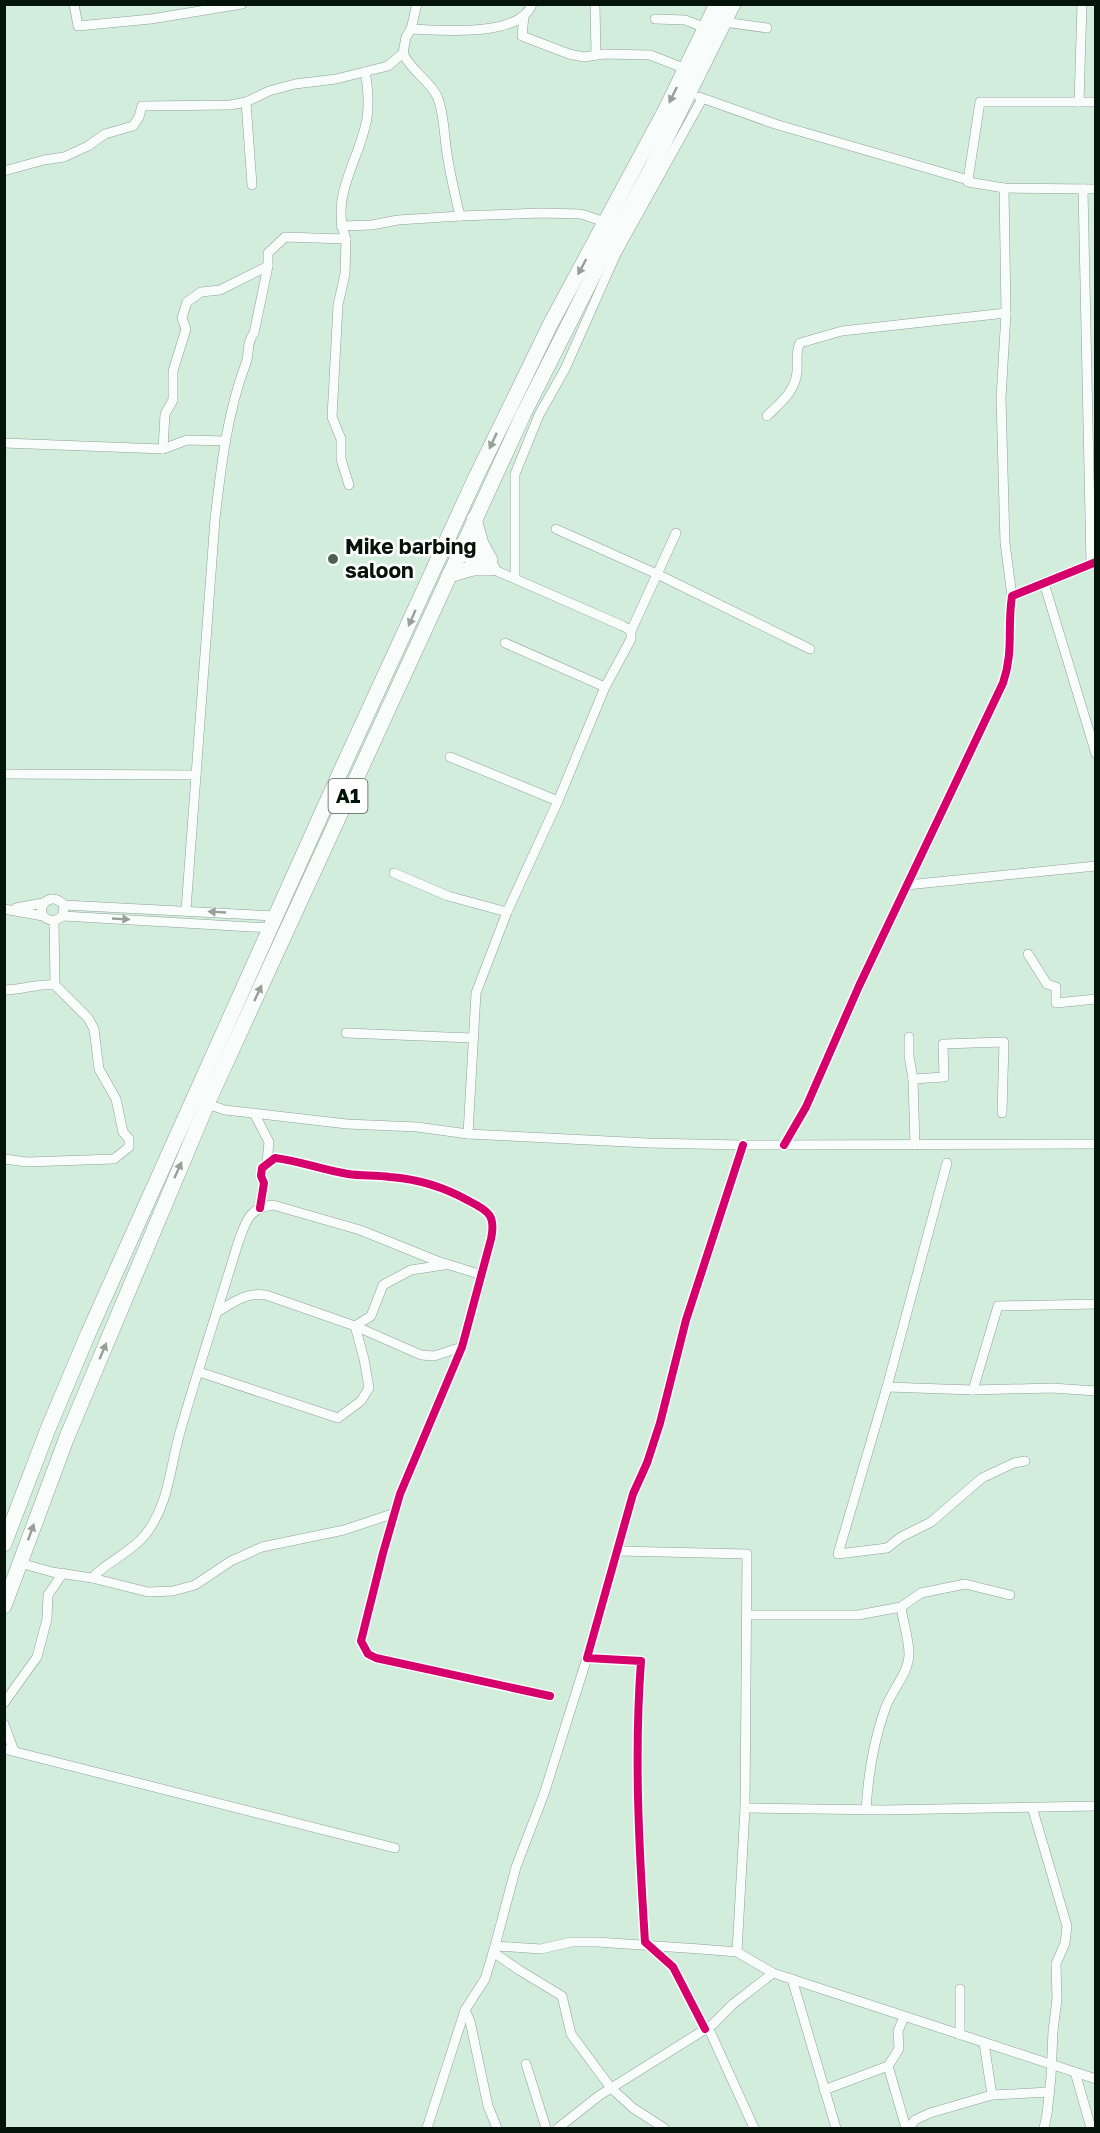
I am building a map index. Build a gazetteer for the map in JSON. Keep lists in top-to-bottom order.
{
  "streets": {
    "highway": ["A1"]
  },
  "places": ["Mike barbing saloon"]
}
